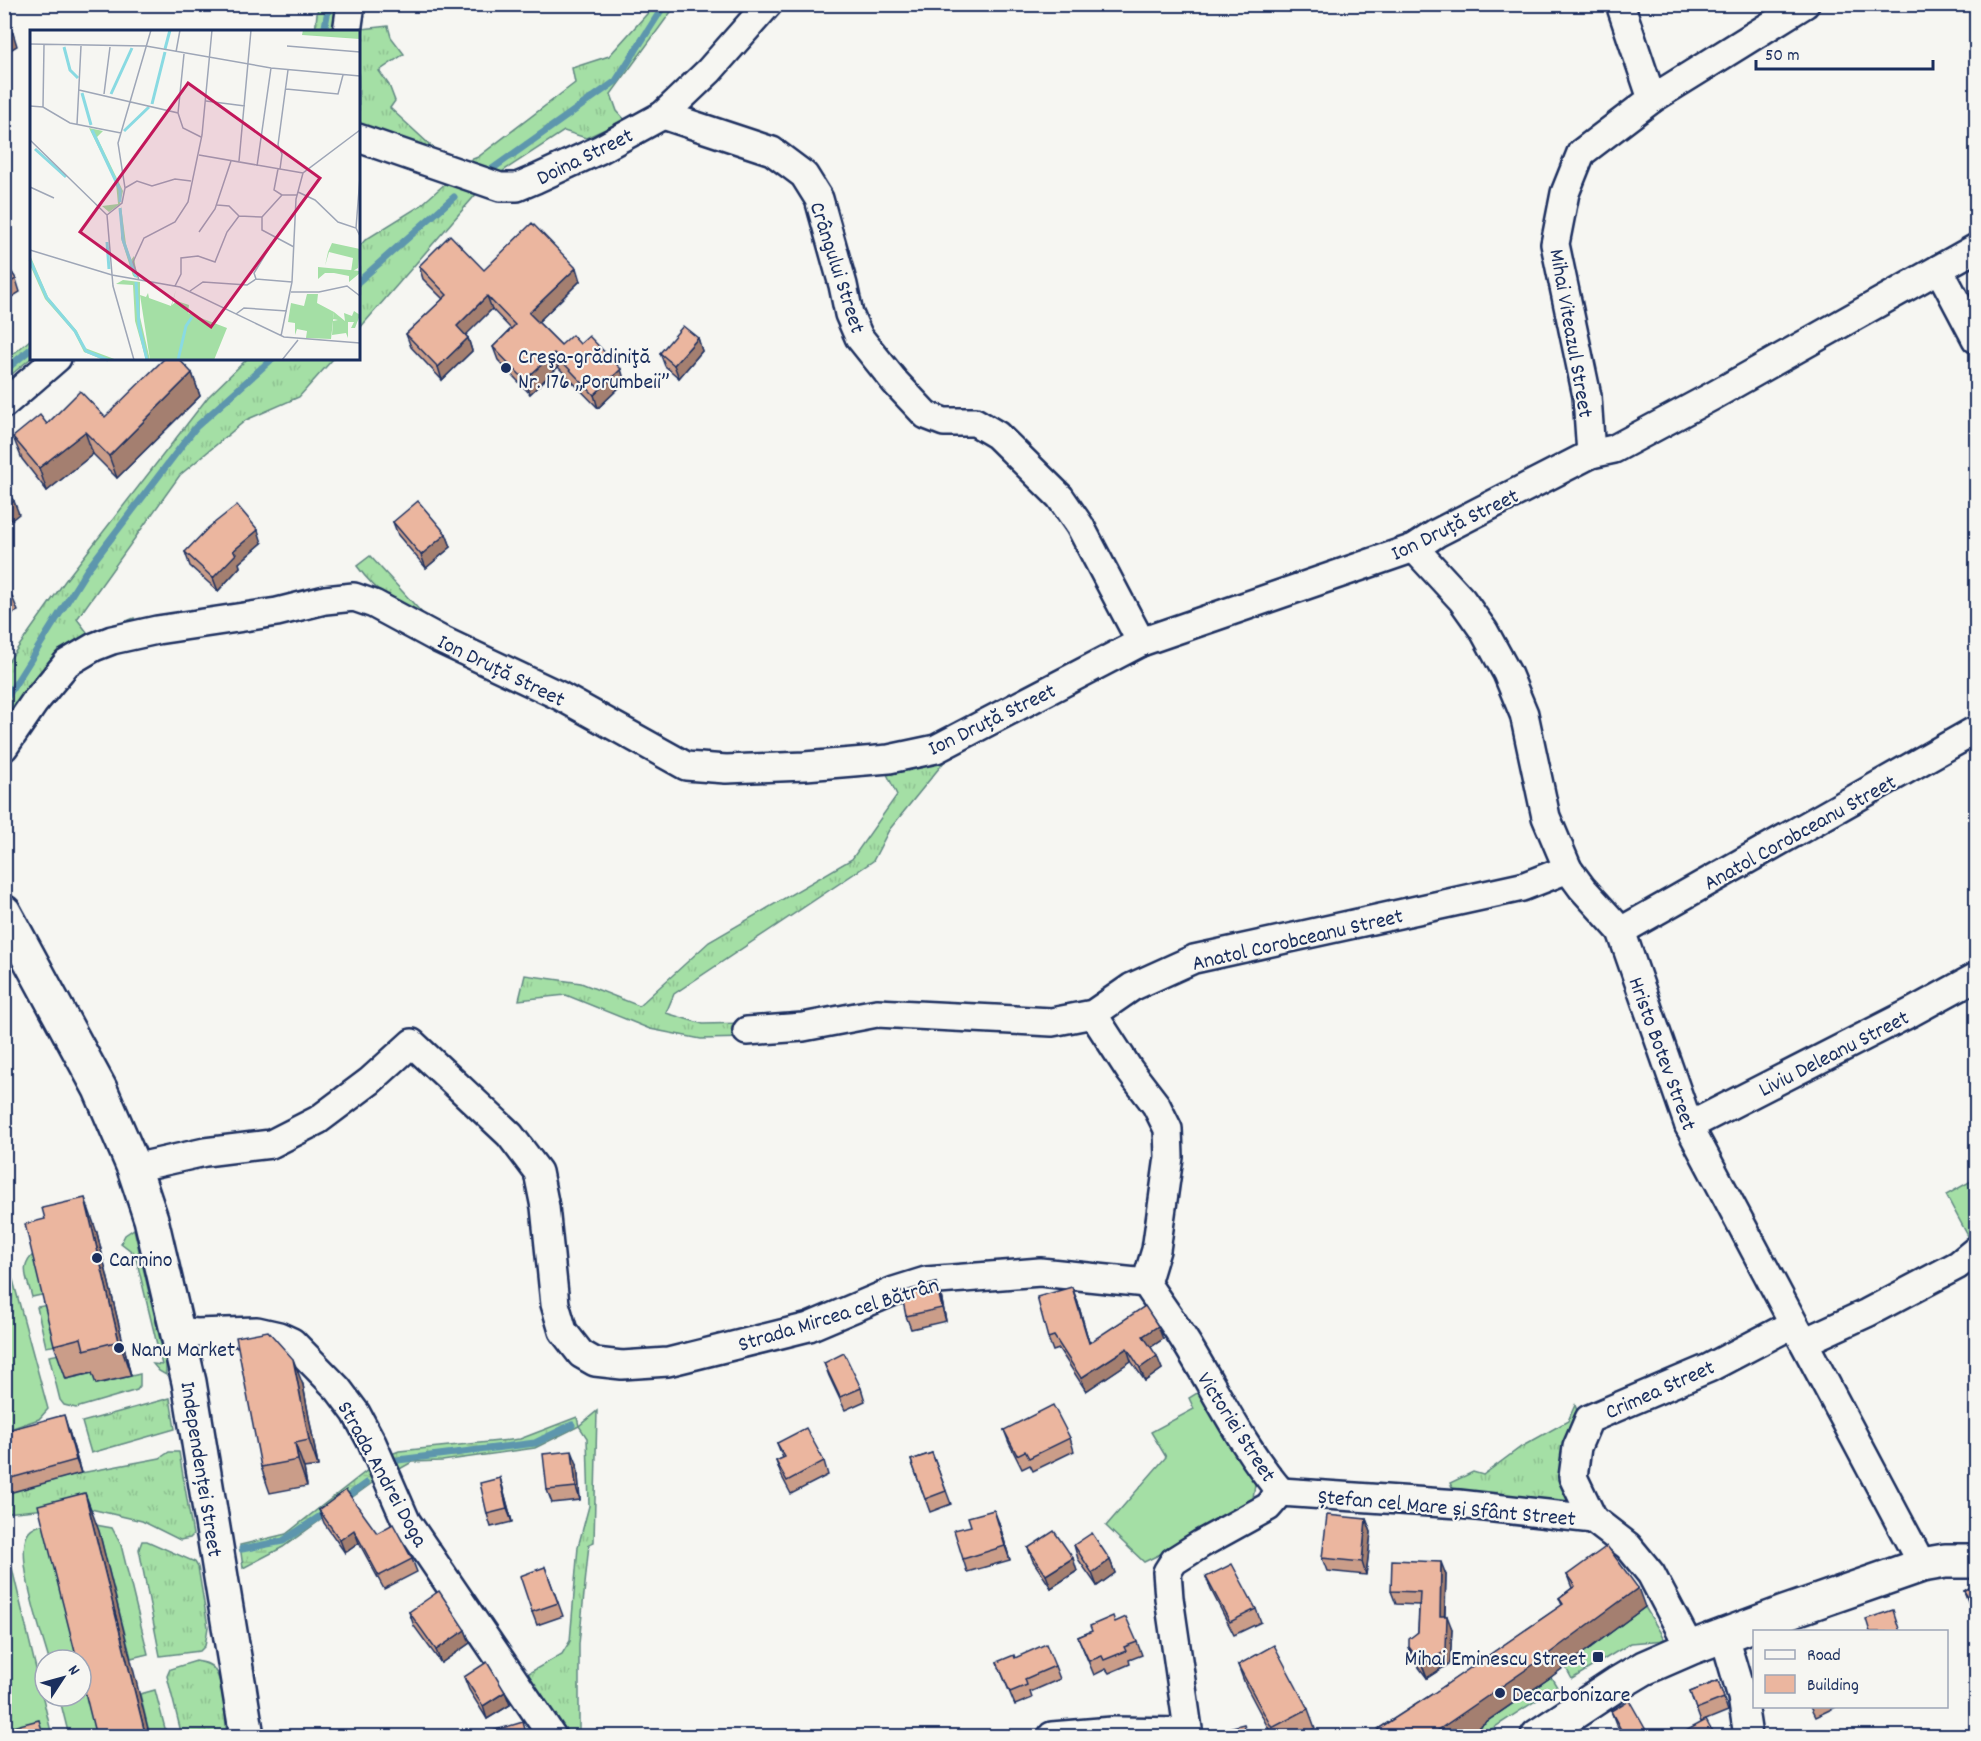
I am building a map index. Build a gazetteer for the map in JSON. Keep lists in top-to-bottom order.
{
  "streets": {
    "main road": ["Independenței Street"],
    "street": [
      "Doina Street",
      "Crângului Street",
      "Mihai Viteazul Street",
      "Ion Druță Street",
      "Anatol Corobceanu Street",
      "Liviu Deleanu Street",
      "Hristo Botev Street",
      "Strada Mircea cel Bătrân",
      "Crimea Street",
      "Victoriei Street",
      "Strada Andrei Doga",
      "Ștefan cel Mare și Sfânt Street"
    ]
  },
  "crossings": [
    ["Doina Street", "Crângului Street"],
    ["Crângului Street", "Ion Druță Street"],
    ["Mihai Viteazul Street", "Ion Druță Street"],
    ["Ion Druță Street", "Hristo Botev Street"],
    ["Anatol Corobceanu Street", "Hristo Botev Street"],
    ["Liviu Deleanu Street", "Hristo Botev Street"],
    ["Hristo Botev Street", "Crimea Street"],
    ["Strada Mircea cel Bătrân", "Victoriei Street"],
    ["Strada Mircea cel Bătrân", "Independenței Street"],
    ["Crimea Street", "Ștefan cel Mare și Sfânt Street"],
    ["Victoriei Street", "Ștefan cel Mare și Sfânt Street"],
    ["Independenței Street", "Strada Andrei Doga"]
  ],
  "places": {
    "other": [
      "Creşa-grădiniţă Nr. 176 „Porumbeii”",
      "Carnino",
      "Nanu Market",
      "Decarbonizare"
    ],
    "transit": ["Mihai Eminescu Street"]
  },
  "legend": ["Road", "Building"],
  "scale_bar": "50 m",
  "north": "top right"
}
